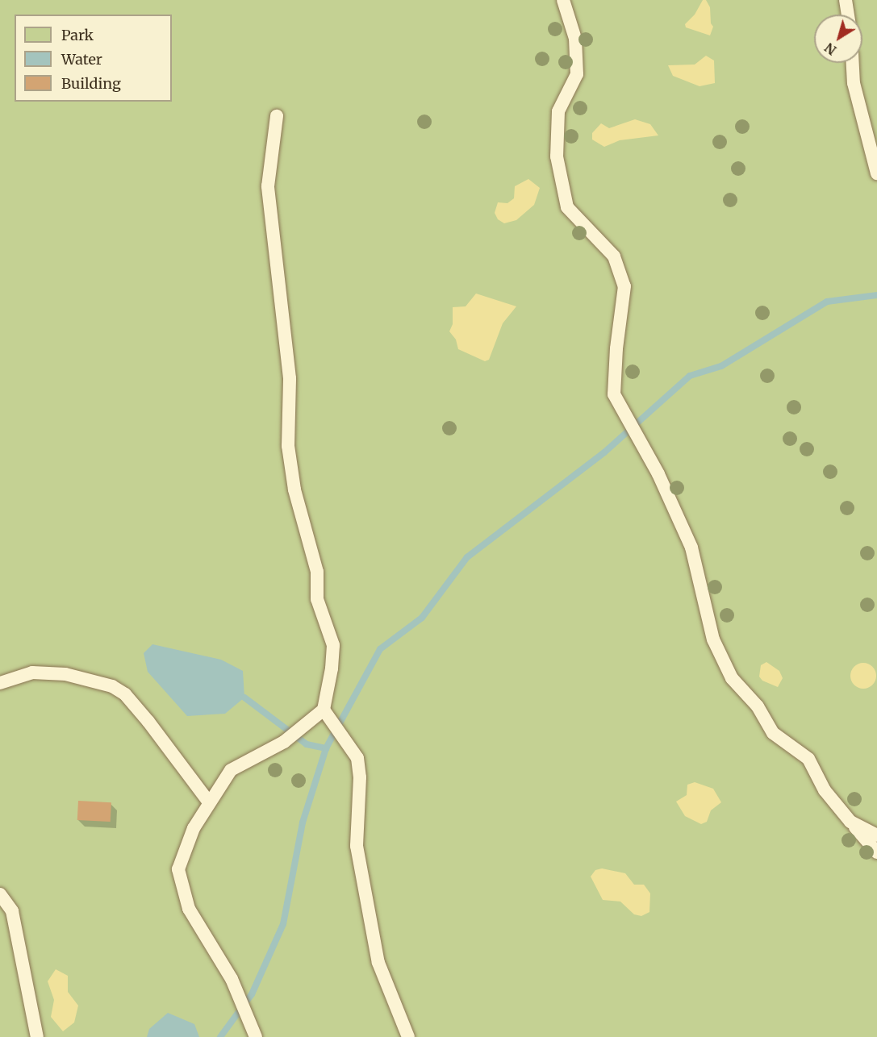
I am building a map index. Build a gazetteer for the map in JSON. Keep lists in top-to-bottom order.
{
  "legend": ["Park", "Water", "Building"],
  "north": "bottom left"
}
